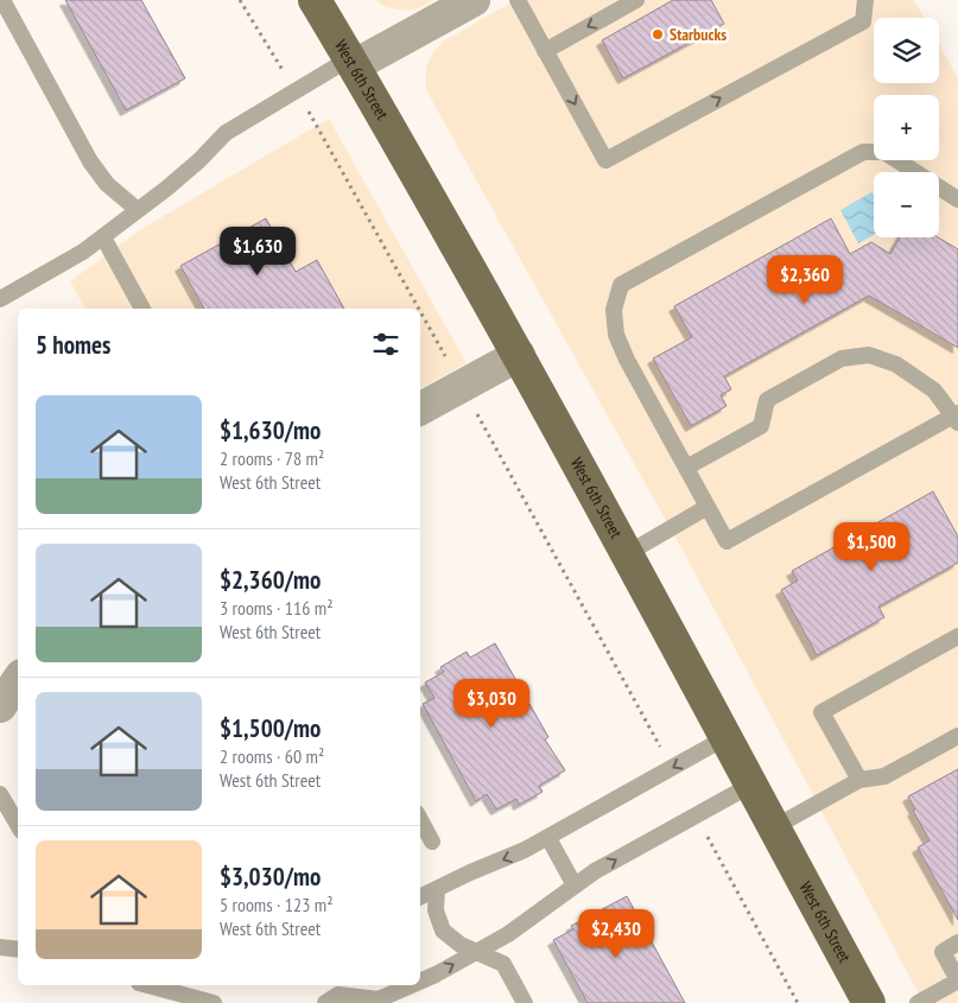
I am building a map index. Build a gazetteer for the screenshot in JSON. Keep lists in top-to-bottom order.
{
  "streets": {
    "main road": ["West 6th Street"]
  },
  "places": ["Starbucks"],
  "page": {
    "map_buttons": ["+", "−"],
    "price": [
      "$1,630",
      "$2,360",
      "$1,500",
      "$3,030",
      "$2,430"
    ],
    "heading": "5 homes",
    "list": [
      {
        "name": "$1,630/mo",
        "note": "2 rooms · 78 m² · West 6th Street"
      },
      {
        "name": "$2,360/mo",
        "note": "3 rooms · 116 m² · West 6th Street"
      },
      {
        "name": "$1,500/mo",
        "note": "2 rooms · 60 m² · West 6th Street"
      },
      {
        "name": "$3,030/mo",
        "note": "5 rooms · 123 m² · West 6th Street"
      }
    ]
  }
}
